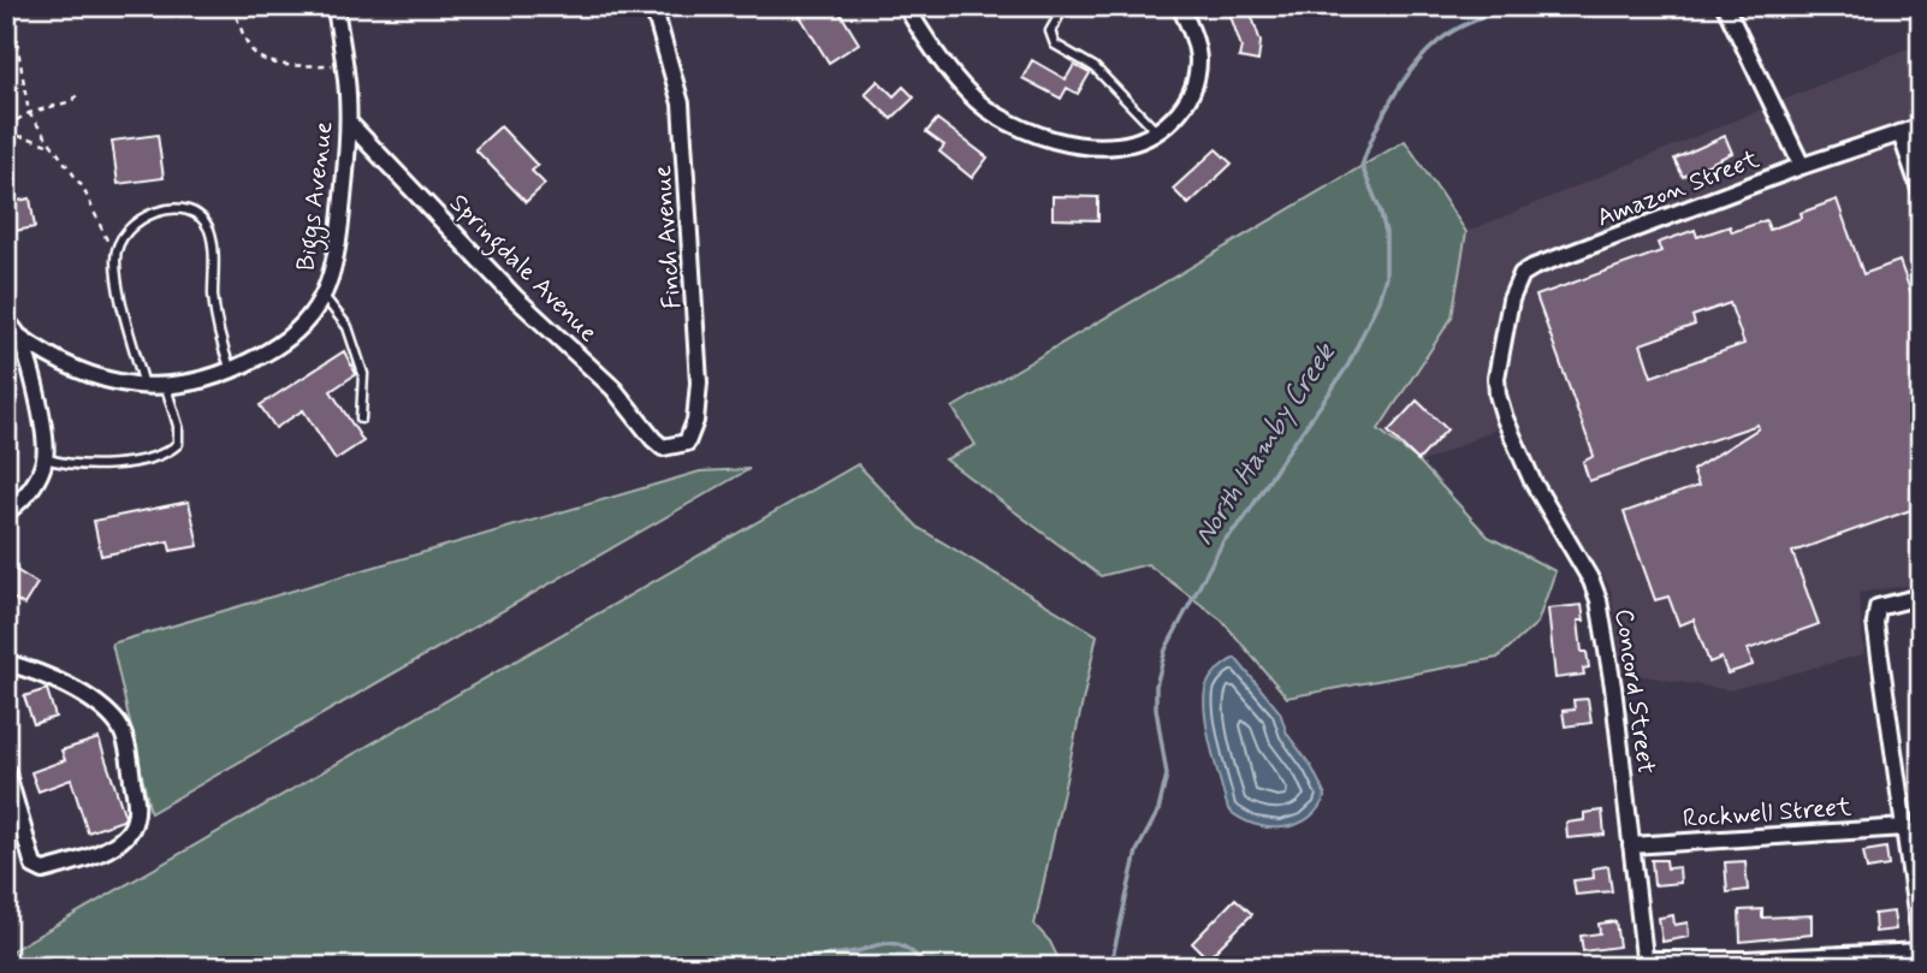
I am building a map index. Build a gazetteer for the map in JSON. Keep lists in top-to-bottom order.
{
  "streets": {
    "street": [
      "Amazon Street",
      "Biggs Avenue",
      "Finch Avenue",
      "Springdale Avenue",
      "Concord Street",
      "Rockwell Street"
    ]
  },
  "crossings": [
    ["Amazon Street", "Concord Street"],
    ["Biggs Avenue", "Springdale Avenue"],
    ["Finch Avenue", "Springdale Avenue"],
    ["Concord Street", "Rockwell Street"]
  ],
  "water": ["North Hamby Creek"]
}
